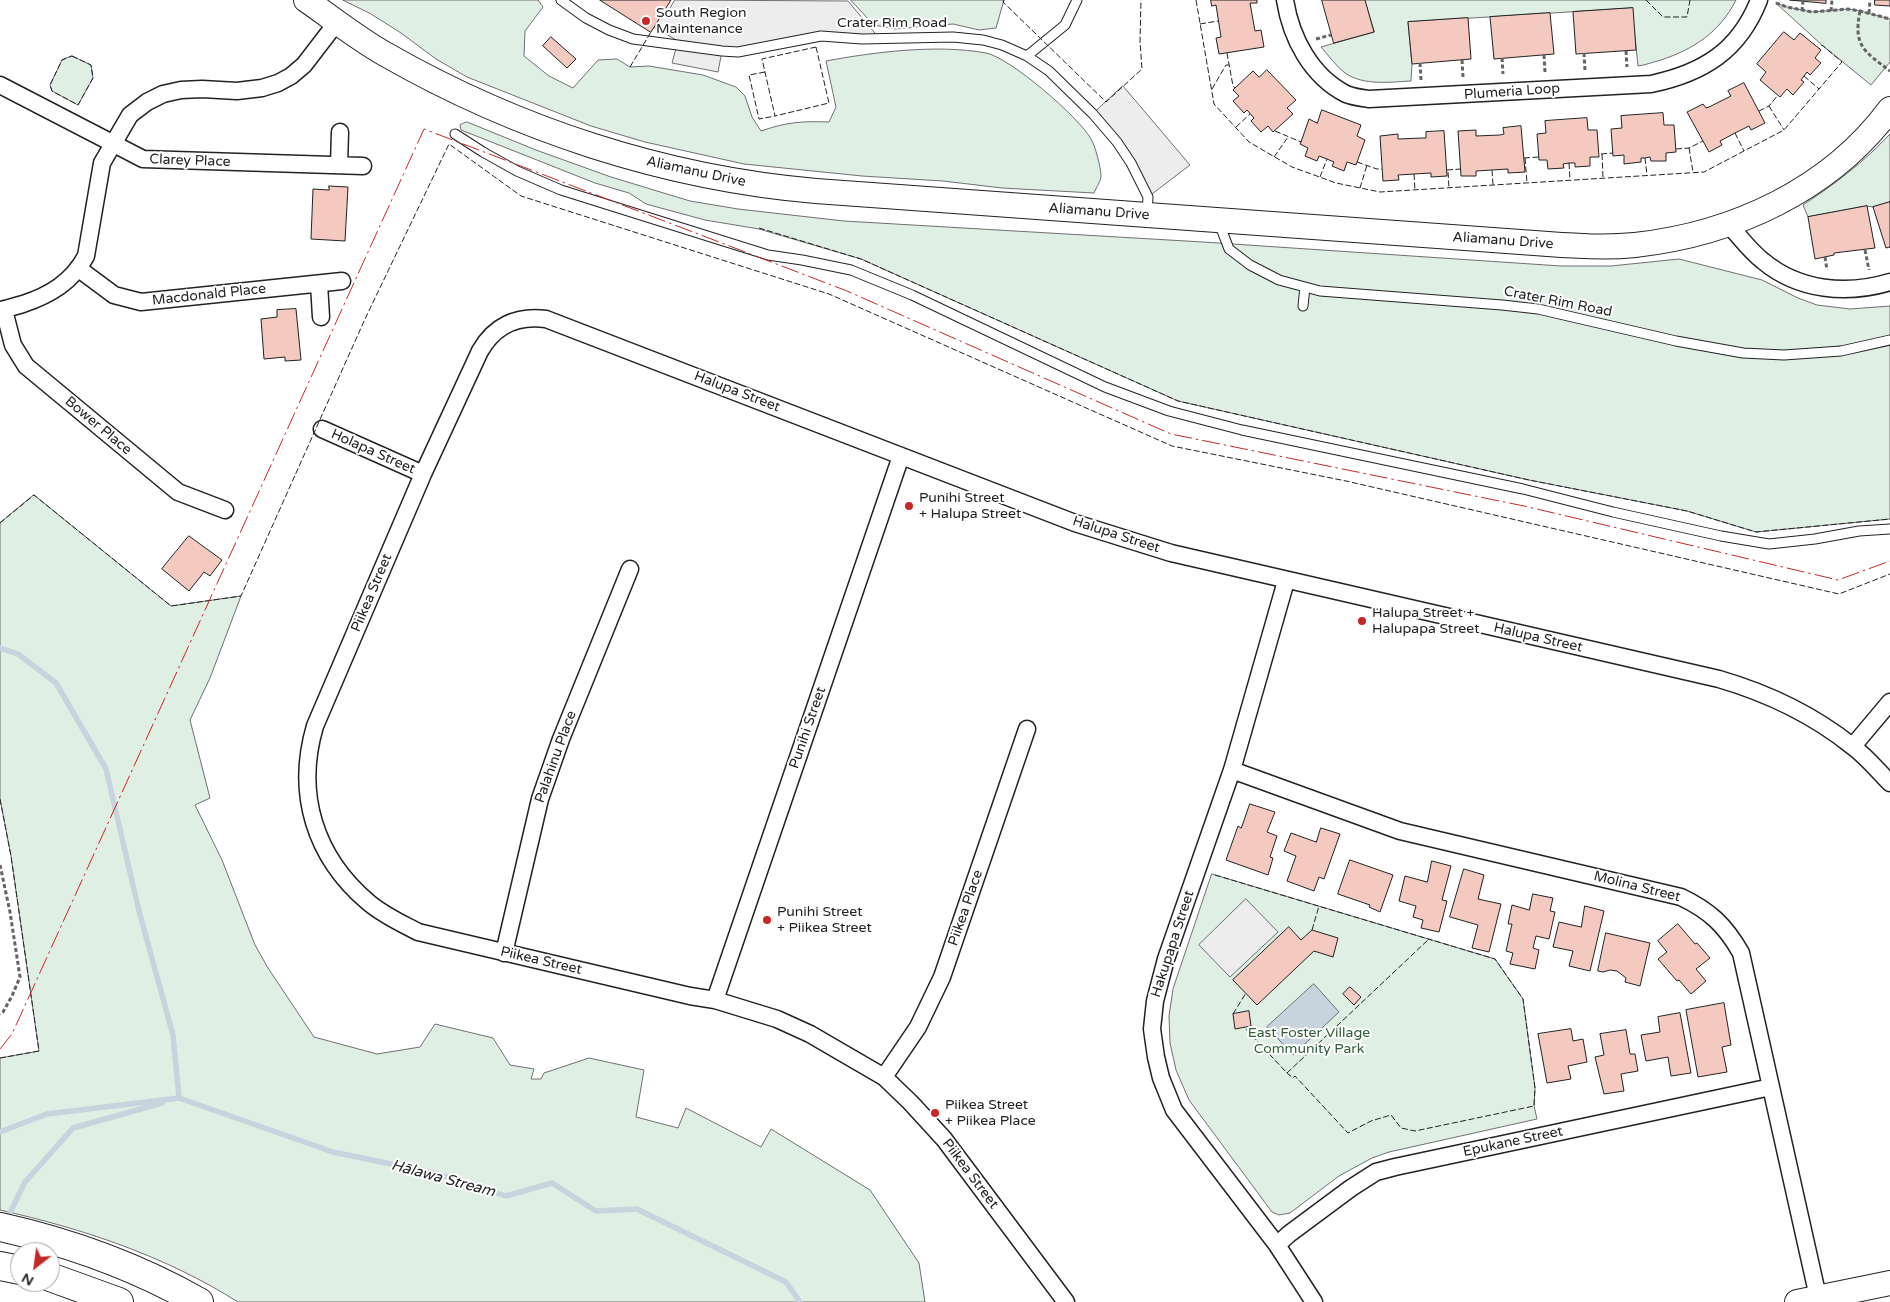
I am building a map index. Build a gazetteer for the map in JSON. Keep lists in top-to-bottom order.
{
  "streets": {
    "street": [
      "Plumeria Loop",
      "Clarey Place",
      "Aliamanu Drive",
      "Macdonald Place",
      "Halupa Street",
      "Bower Place",
      "Holapa Street",
      "Piikea Street",
      "Punihi Street",
      "Palahinu Place",
      "Molina Street",
      "Piikea Place",
      "Hakupapa Street",
      "Epukane Street"
    ],
    "lane": ["Crater Rim Road"]
  },
  "crossings": [
    ["Crater Rim Road", "Aliamanu Drive"],
    ["Halupa Street", "Holapa Street"],
    ["Halupa Street", "Piikea Street"],
    ["Halupa Street", "Punihi Street"],
    ["Halupa Street", "Hakupapa Street"],
    ["Holapa Street", "Piikea Street"],
    ["Piikea Street", "Punihi Street"],
    ["Piikea Street", "Palahinu Place"],
    ["Piikea Street", "Piikea Place"],
    ["Molina Street", "Hakupapa Street"],
    ["Molina Street", "Epukane Street"],
    ["Hakupapa Street", "Epukane Street"]
  ],
  "water": ["Hālawa Stream"],
  "parks": ["East Foster Village Community Park"],
  "places": [
    "South Region Maintenance",
    "Punihi Street + Halupa Street",
    "Halupa Street + Halupapa Street",
    "Punihi Street + Piikea Street",
    "Piikea Street + Piikea Place"
  ],
  "north": "bottom left"
}
